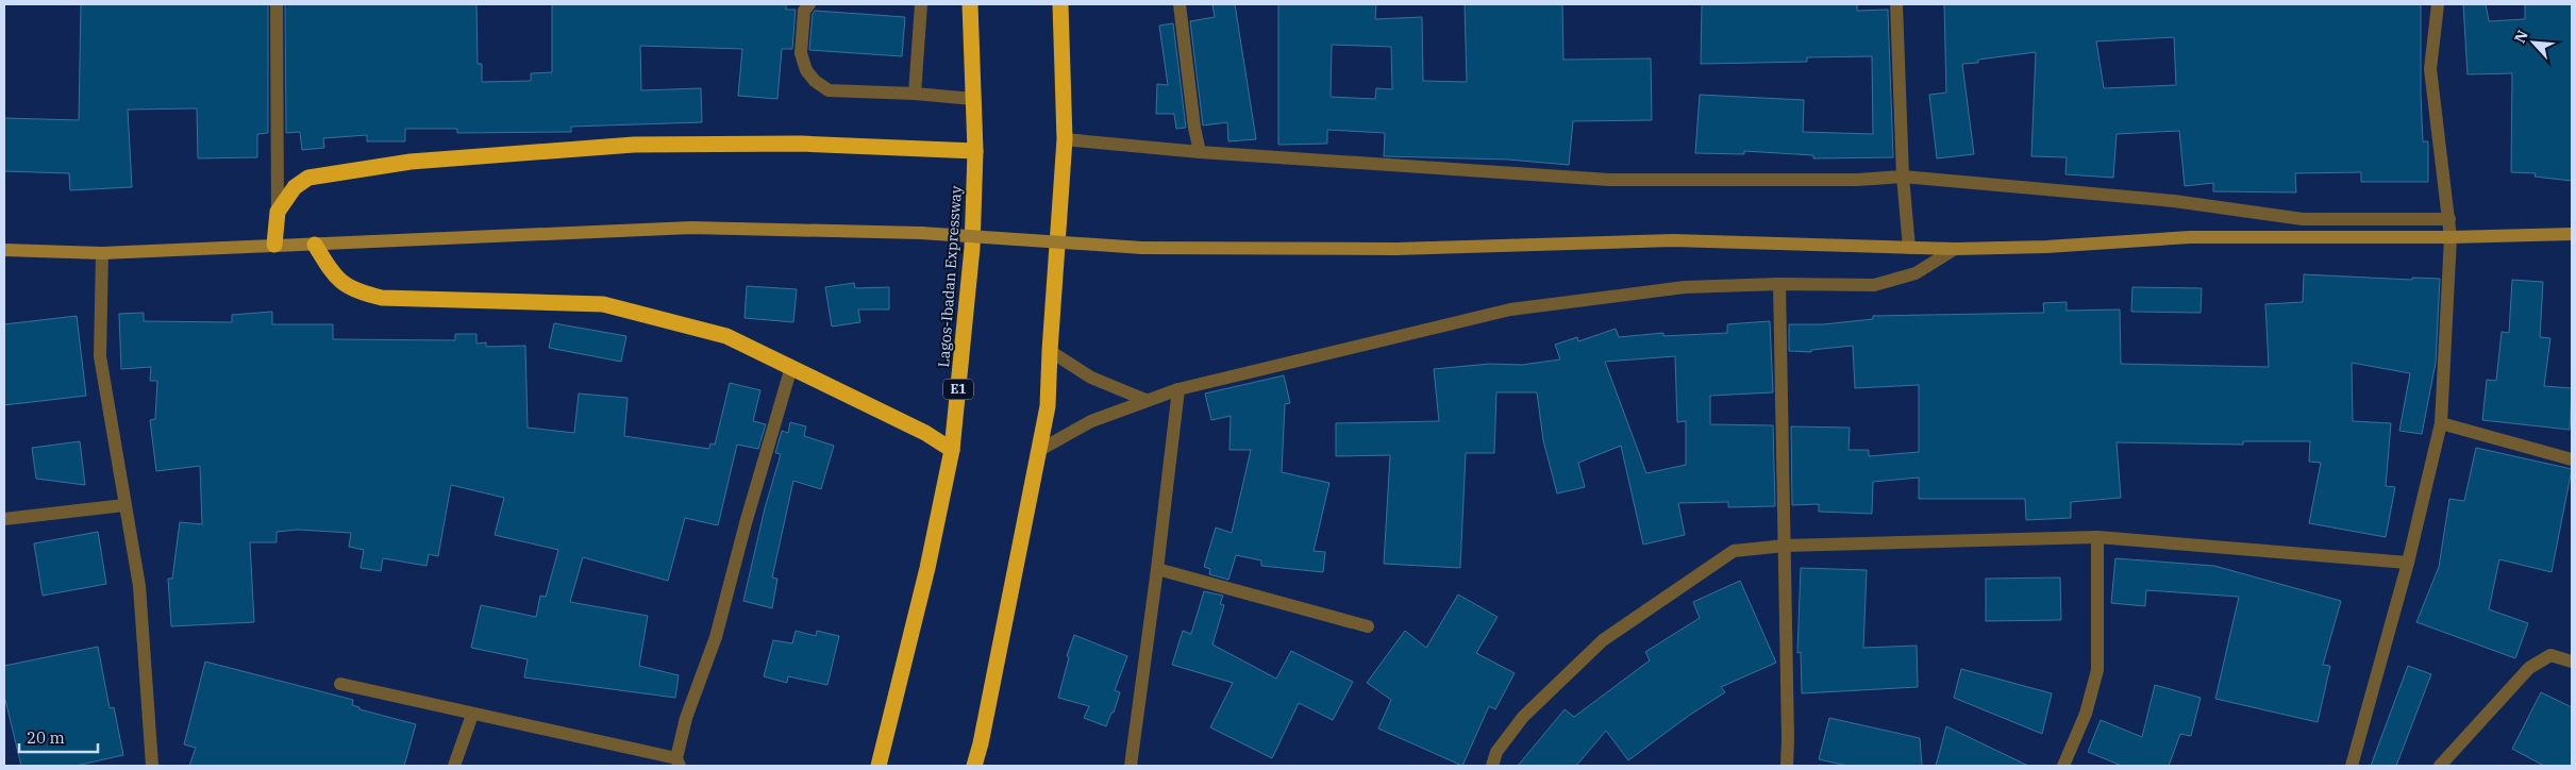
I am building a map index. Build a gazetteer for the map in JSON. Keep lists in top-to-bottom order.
{
  "streets": {
    "highway": ["Lagos-Ibadan Expressway", "E1"]
  },
  "scale_bar": "20 m",
  "north": "top left"
}
